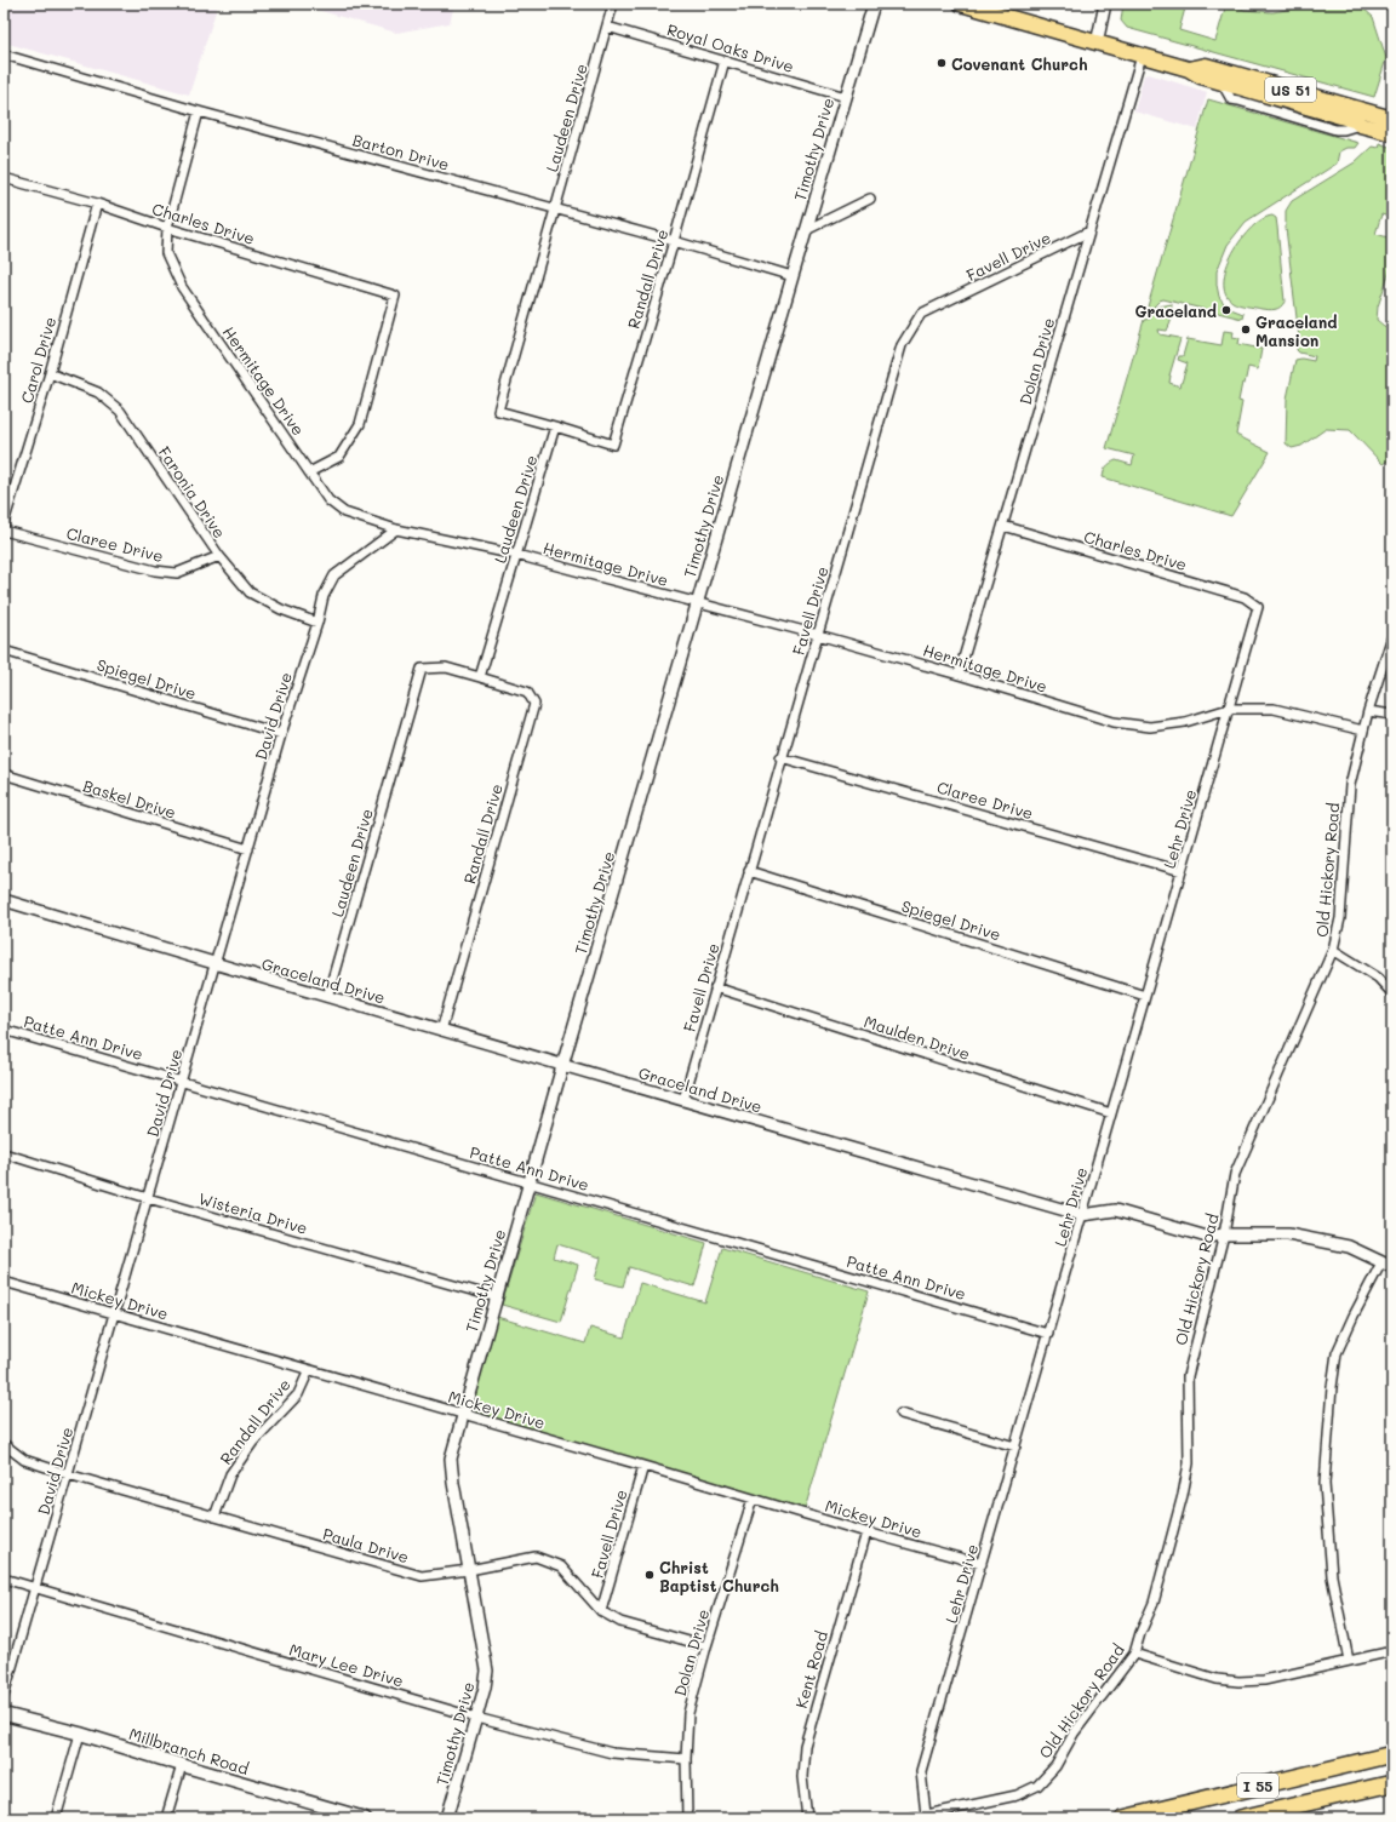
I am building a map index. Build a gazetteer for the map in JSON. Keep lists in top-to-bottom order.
{
  "streets": {
    "highway": ["I 55"],
    "main road": ["US 51", "Millbranch Road"],
    "street": [
      "Royal Oaks Drive",
      "Laudeen Drive",
      "Timothy Drive",
      "Barton Drive",
      "Charles Drive",
      "Favell Drive",
      "Randall Drive",
      "Carol Drive",
      "Dolan Drive",
      "Hermitage Drive",
      "Faronia Drive",
      "Claree Drive",
      "Spiegel Drive",
      "David Drive",
      "Baskel Drive",
      "Lehr Drive",
      "Old Hickory Road",
      "Graceland Drive",
      "Patte Ann Drive",
      "Maulden Drive",
      "Wisteria Drive",
      "Mickey Drive",
      "Paula Drive",
      "Mary Lee Drive",
      "Kent Road"
    ]
  },
  "crossings": [
    ["Royal Oaks Drive", "Laudeen Drive"],
    ["Royal Oaks Drive", "Timothy Drive"],
    ["Royal Oaks Drive", "Randall Drive"],
    ["US 51", "Dolan Drive"],
    ["Laudeen Drive", "Barton Drive"],
    ["Laudeen Drive", "Randall Drive"],
    ["Laudeen Drive", "Hermitage Drive"],
    ["Laudeen Drive", "Graceland Drive"],
    ["Timothy Drive", "Barton Drive"],
    ["Timothy Drive", "Hermitage Drive"],
    ["Timothy Drive", "Graceland Drive"],
    ["Timothy Drive", "Patte Ann Drive"],
    ["Timothy Drive", "Wisteria Drive"],
    ["Timothy Drive", "Mickey Drive"],
    ["Timothy Drive", "Paula Drive"],
    ["Timothy Drive", "Mary Lee Drive"],
    ["Barton Drive", "Randall Drive"],
    ["Barton Drive", "Hermitage Drive"],
    ["Charles Drive", "Carol Drive"],
    ["Charles Drive", "Dolan Drive"],
    ["Charles Drive", "Hermitage Drive"],
    ["Charles Drive", "Lehr Drive"],
    ["Favell Drive", "Dolan Drive"],
    ["Favell Drive", "Hermitage Drive"],
    ["Favell Drive", "Claree Drive"],
    ["Favell Drive", "Spiegel Drive"],
    ["Favell Drive", "Graceland Drive"],
    ["Favell Drive", "Maulden Drive"],
    ["Favell Drive", "Mickey Drive"],
    ["Favell Drive", "Paula Drive"],
    ["Randall Drive", "Graceland Drive"],
    ["Randall Drive", "Mickey Drive"],
    ["Randall Drive", "Paula Drive"],
    ["Carol Drive", "Faronia Drive"],
    ["Dolan Drive", "Hermitage Drive"],
    ["Dolan Drive", "Mickey Drive"],
    ["Dolan Drive", "Paula Drive"],
    ["Dolan Drive", "Mary Lee Drive"],
    ["Hermitage Drive", "David Drive"],
    ["Hermitage Drive", "Lehr Drive"],
    ["Hermitage Drive", "Old Hickory Road"],
    ["Faronia Drive", "Claree Drive"],
    ["Faronia Drive", "David Drive"],
    ["Claree Drive", "Lehr Drive"],
    ["Spiegel Drive", "David Drive"],
    ["Spiegel Drive", "Lehr Drive"],
    ["David Drive", "Baskel Drive"],
    ["David Drive", "Graceland Drive"],
    ["David Drive", "Patte Ann Drive"],
    ["David Drive", "Wisteria Drive"],
    ["David Drive", "Mickey Drive"],
    ["David Drive", "Paula Drive"],
    ["David Drive", "Mary Lee Drive"],
    ["Lehr Drive", "Old Hickory Road"],
    ["Lehr Drive", "Graceland Drive"],
    ["Lehr Drive", "Patte Ann Drive"],
    ["Lehr Drive", "Maulden Drive"],
    ["Lehr Drive", "Mickey Drive"],
    ["Old Hickory Road", "Graceland Drive"],
    ["Mickey Drive", "Kent Road"]
  ],
  "places": [
    "Covenant Church",
    "Graceland",
    "Graceland Mansion",
    "Christ Baptist Church"
  ]
}
